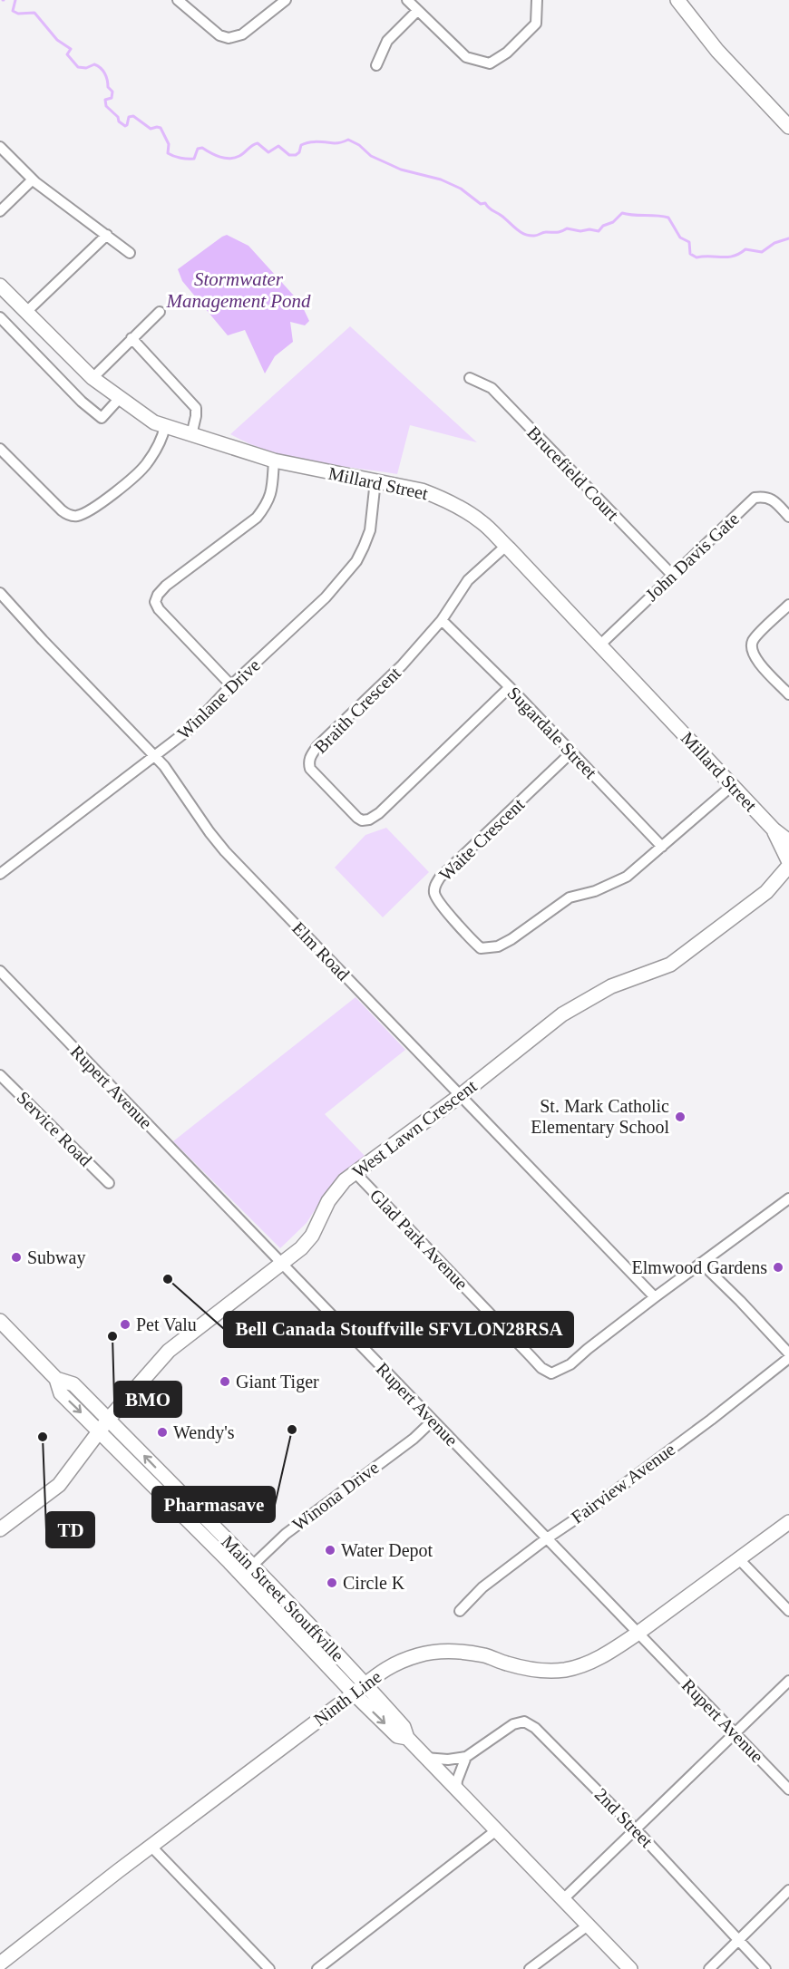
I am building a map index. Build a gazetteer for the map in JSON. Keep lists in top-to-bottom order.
{
  "streets": {
    "main road": [
      "Millard Street",
      "West Lawn Crescent",
      "Main Street Stouffville",
      "Ninth Line"
    ],
    "street": [
      "Brucefield Court",
      "John Davis Gate",
      "Winlane Drive",
      "Braith Crescent",
      "Sugardale Street",
      "Waite Crescent",
      "Elm Road",
      "Rupert Avenue",
      "Service Road",
      "Glad Park Avenue",
      "Fairview Avenue",
      "Winona Drive",
      "2nd Street"
    ]
  },
  "crossings": [
    ["Brucefield Court", "John Davis Gate"],
    ["Millard Street", "John Davis Gate"],
    ["Millard Street", "Winlane Drive"],
    ["Millard Street", "Braith Crescent"],
    ["Millard Street", "Waite Crescent"],
    ["Millard Street", "West Lawn Crescent"],
    ["Winlane Drive", "Elm Road"],
    ["Braith Crescent", "Sugardale Street"],
    ["Sugardale Street", "Waite Crescent"],
    ["Elm Road", "West Lawn Crescent"],
    ["Elm Road", "Glad Park Avenue"],
    ["Rupert Avenue", "West Lawn Crescent"],
    ["Rupert Avenue", "Fairview Avenue"],
    ["Rupert Avenue", "Winona Drive"],
    ["Rupert Avenue", "Ninth Line"],
    ["West Lawn Crescent", "Glad Park Avenue"],
    ["West Lawn Crescent", "Main Street Stouffville"],
    ["Winona Drive", "Main Street Stouffville"],
    ["Main Street Stouffville", "Ninth Line"]
  ],
  "water": ["Stormwater Management Pond"],
  "places": [
    "St. Mark Catholic Elementary School",
    "Subway",
    "Elmwood Gardens",
    "Bell Canada Stouffville SFVLON28RSA",
    "Pet Valu",
    "BMO",
    "Giant Tiger",
    "Pharmasave",
    "Wendy's",
    "TD",
    "Water Depot",
    "Circle K"
  ]
}
